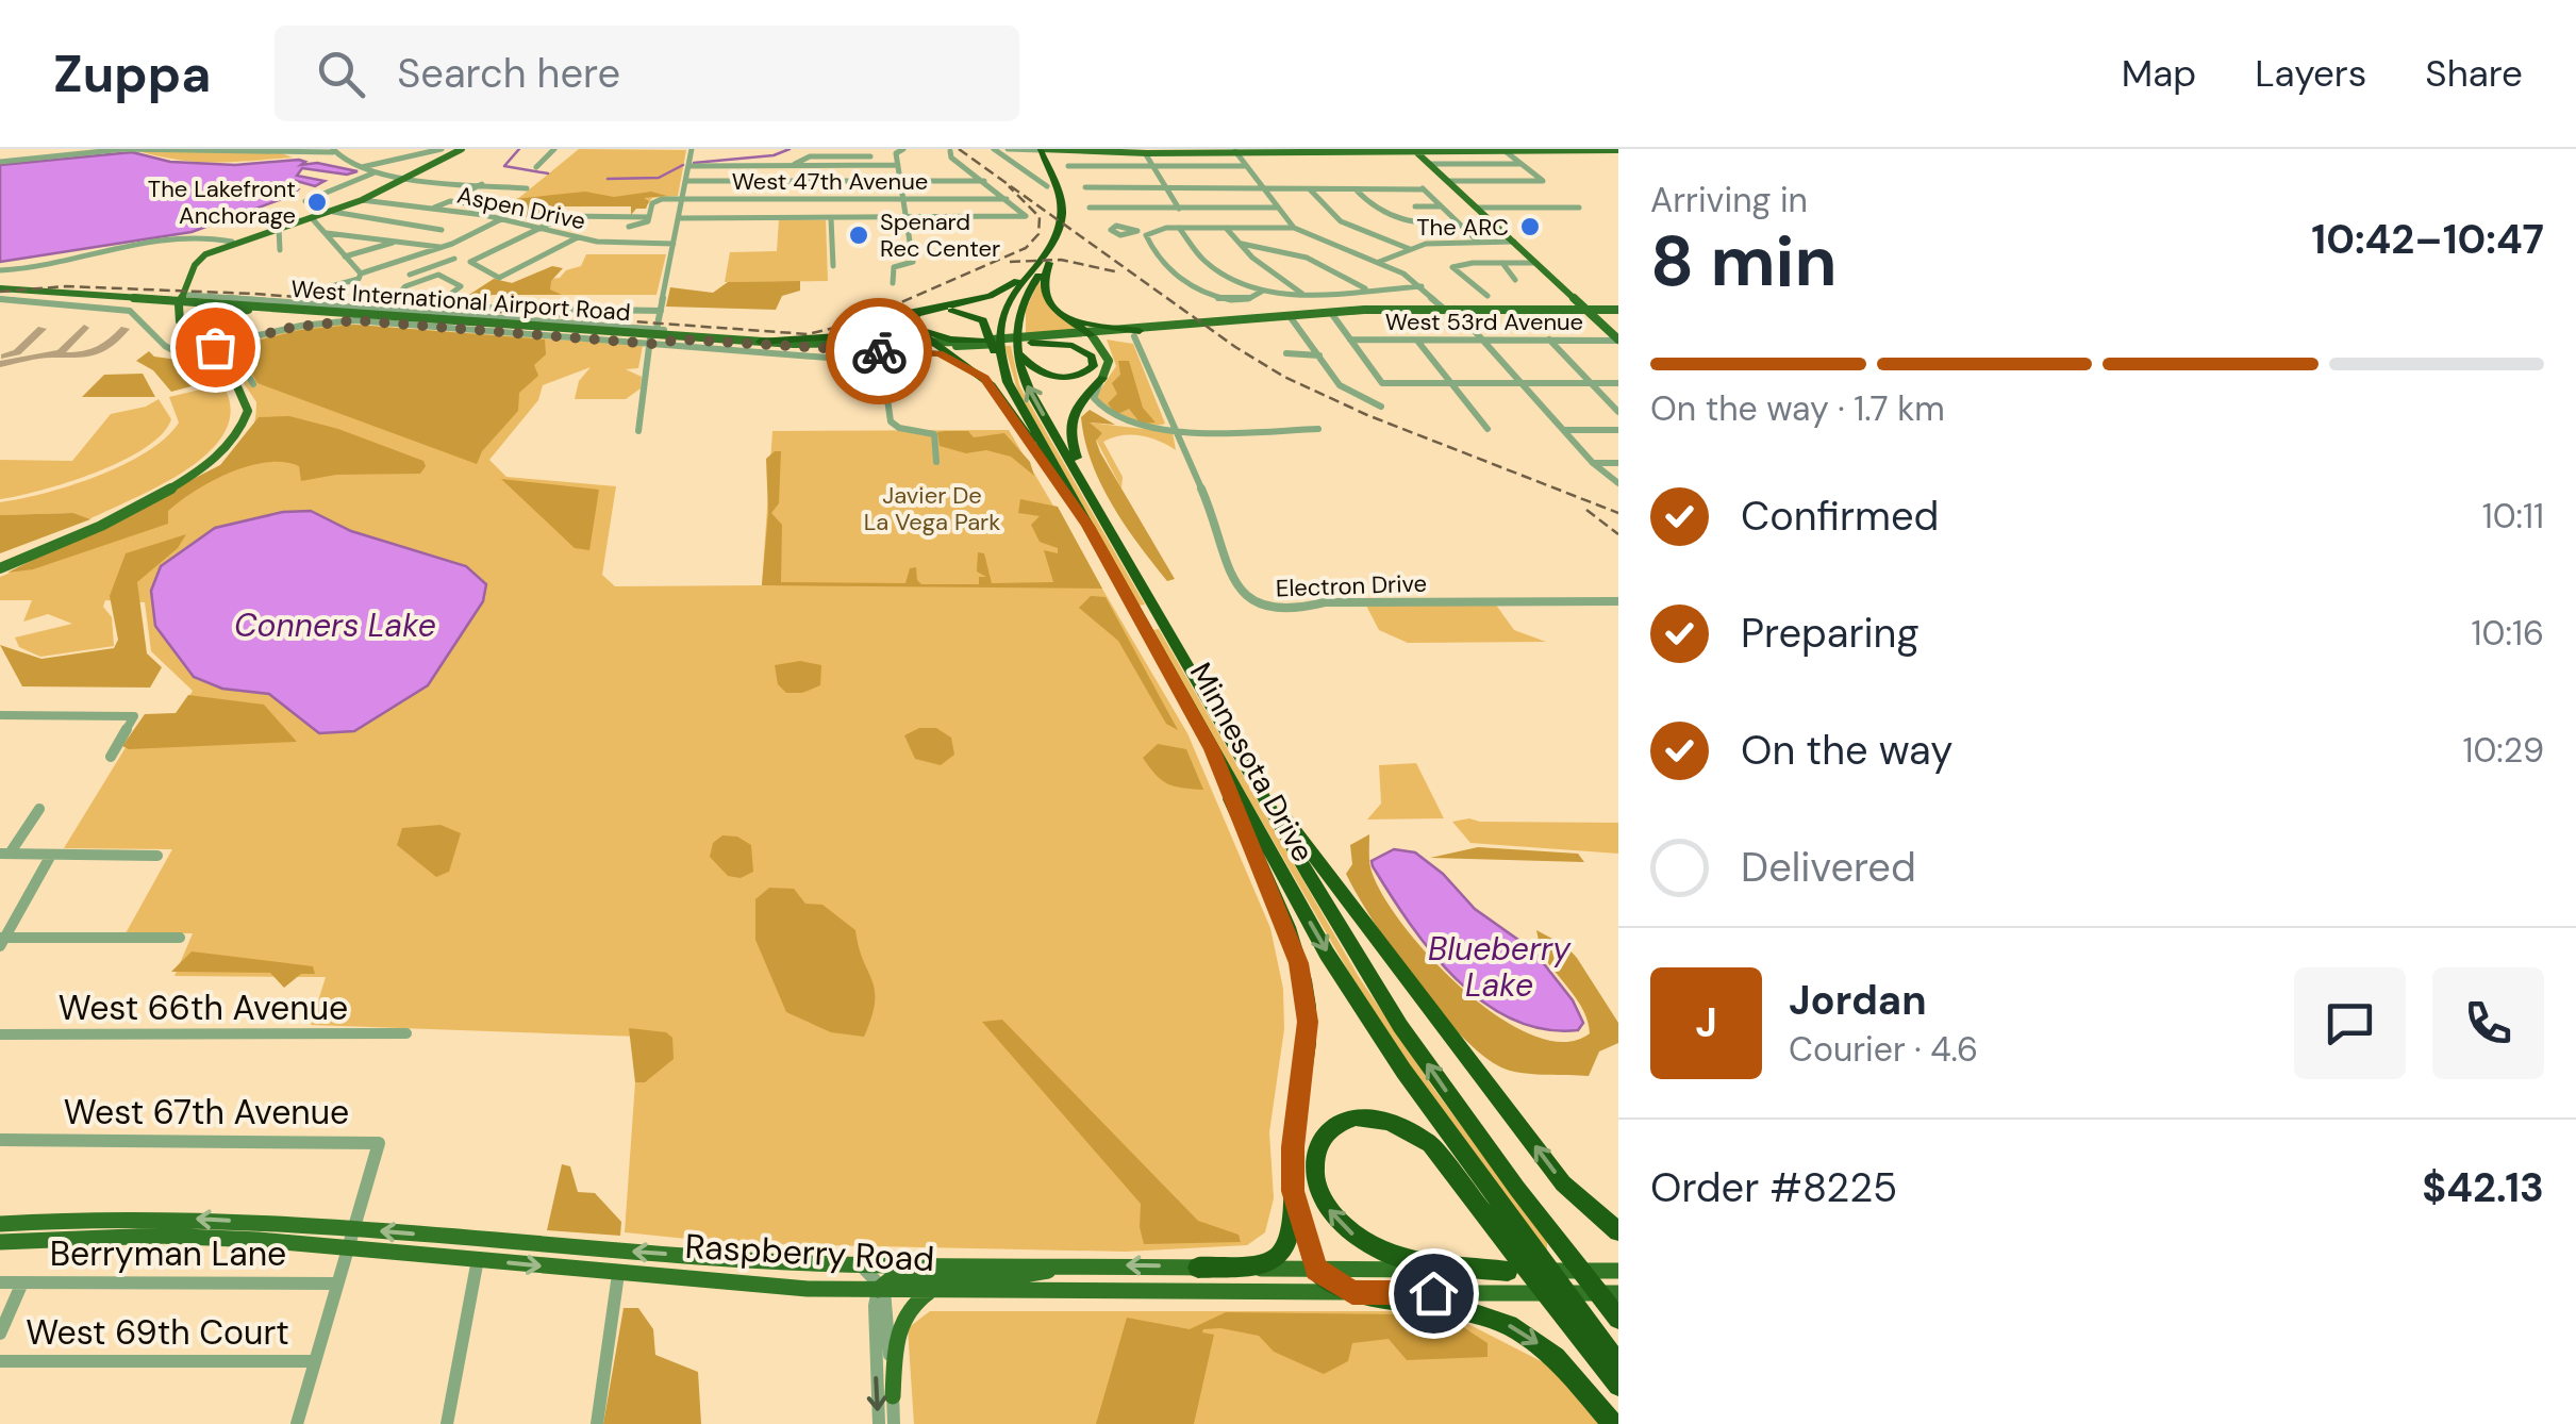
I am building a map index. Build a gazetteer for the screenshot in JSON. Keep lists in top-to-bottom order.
{
  "streets": {
    "highway": ["Minnesota Drive"],
    "main road": ["West International Airport Road", "Raspberry Road"],
    "street": [
      "West 47th Avenue",
      "Aspen Drive",
      "West 53rd Avenue",
      "Electron Drive",
      "West 66th Avenue",
      "West 67th Avenue",
      "Berryman Lane",
      "West 69th Court"
    ]
  },
  "crossings": [
    ["Minnesota Drive", "Raspberry Road"],
    ["West 67th Avenue", "Raspberry Road"]
  ],
  "water": ["Conners Lake", "Blueberry Lake"],
  "parks": ["Javier De La Vega Park"],
  "places": ["The Lakefront Anchorage", "The ARC", "Spenard Rec Center"],
  "page": {
    "header": "Zuppa",
    "search": "Search here",
    "nav": ["Map", "Layers", "Share"],
    "heading": ["8 min", "Arriving in", "10:42–10:47"],
    "panel": [
      "Jordan",
      "Courier · 4.6",
      "Order #8225",
      "$42.13"
    ],
    "bar": "On the way · 1.7 km",
    "list": [
      ["Confirmed", "10:11"],
      ["Preparing", "10:16"],
      ["On the way", "10:29"],
      "Delivered"
    ],
    "round": "J"
  }
}
